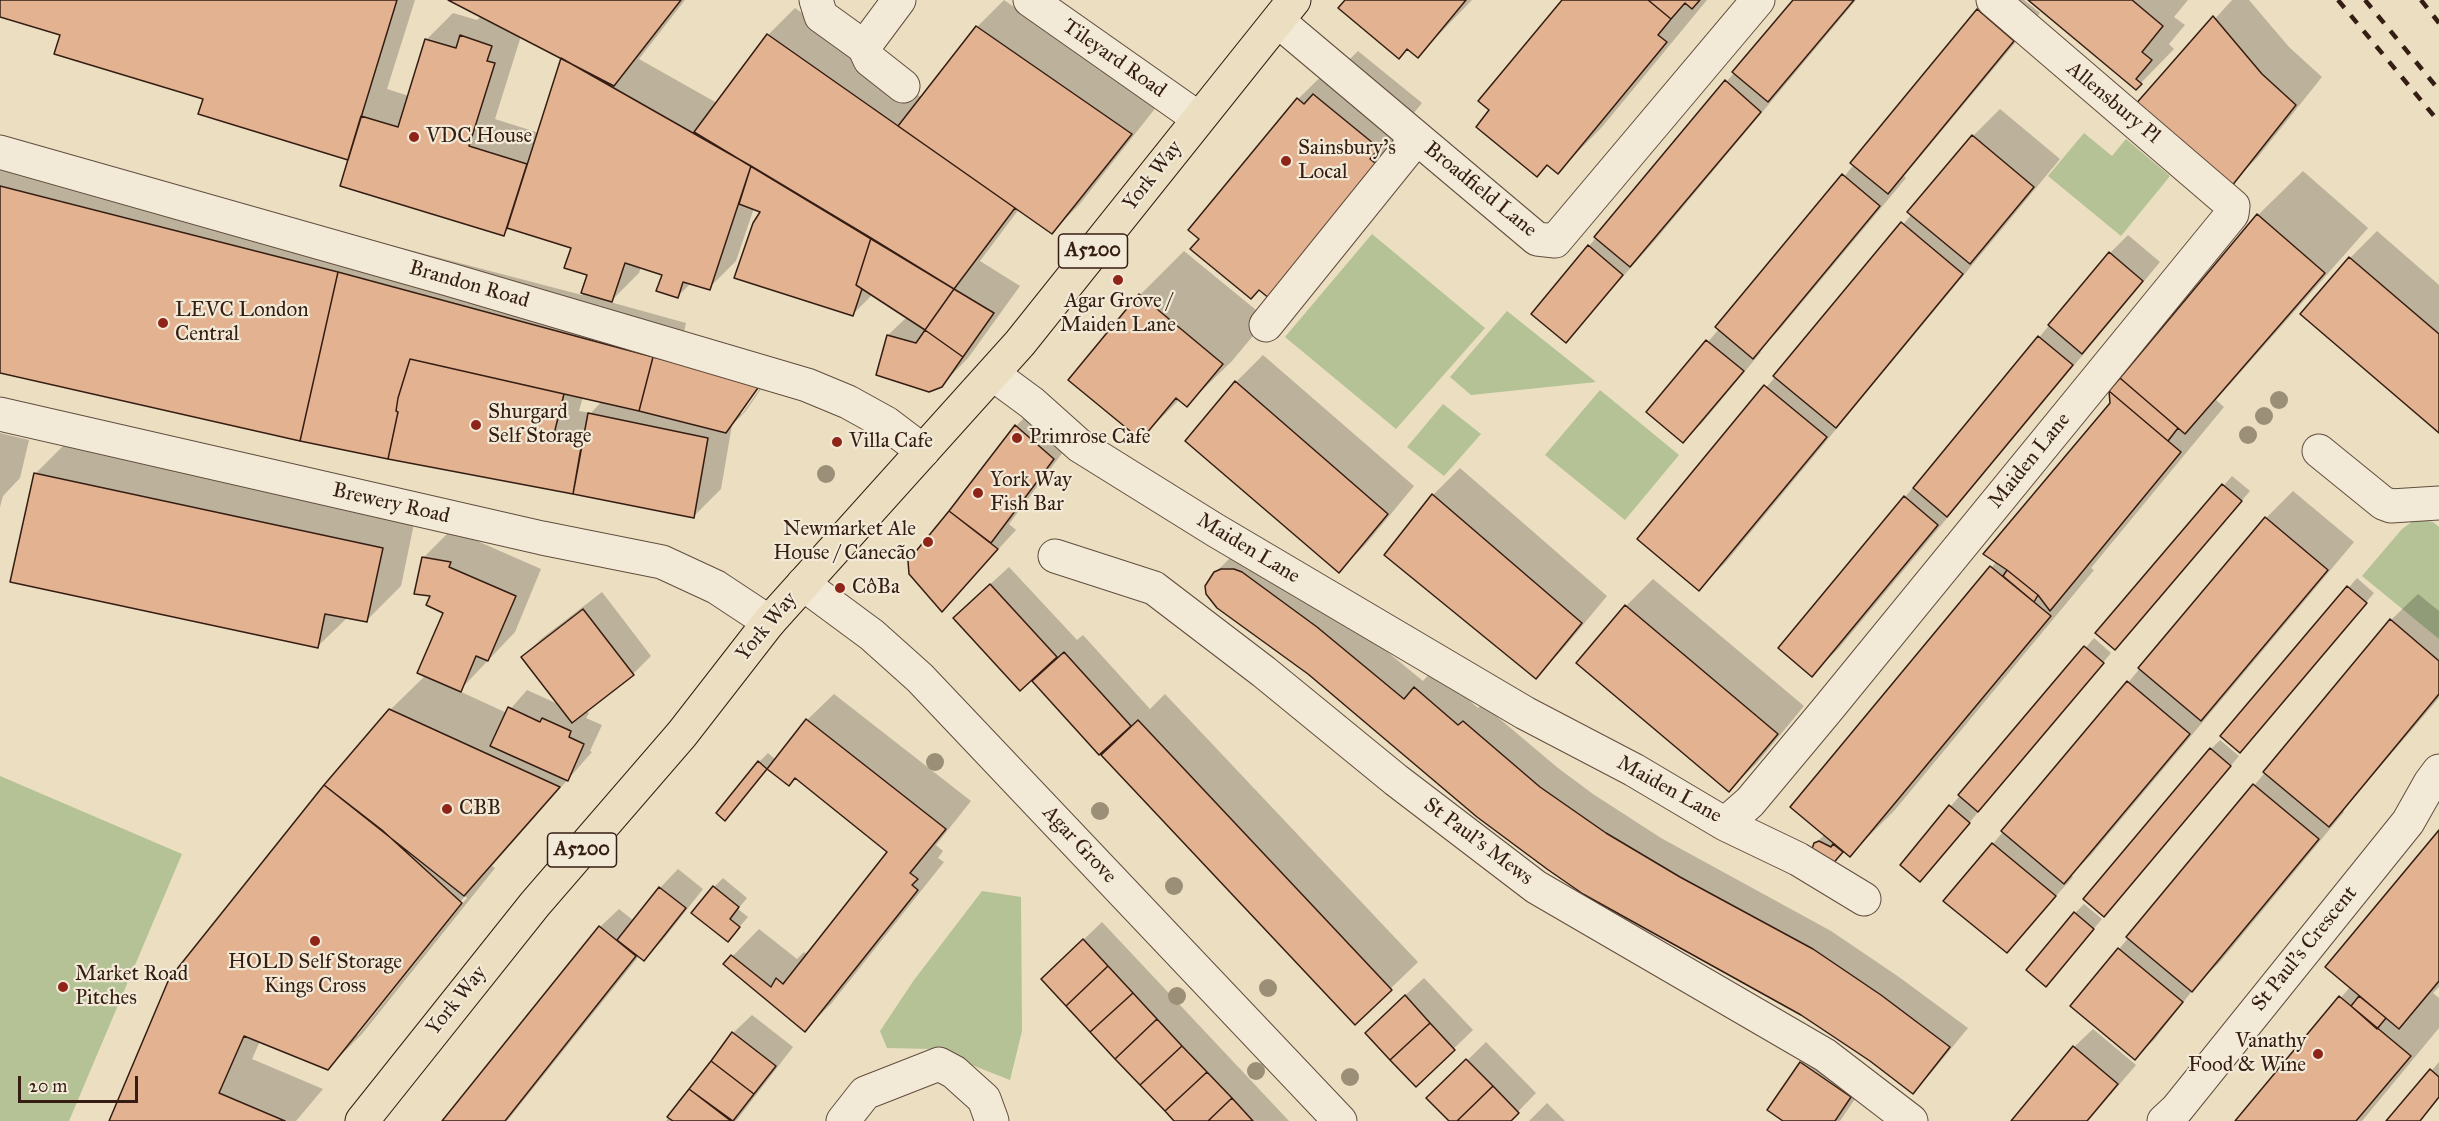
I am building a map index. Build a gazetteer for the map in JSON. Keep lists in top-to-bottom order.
{
  "streets": {
    "main road": ["York Way", "A5200"],
    "street": [
      "Tileyard Road",
      "Allensbury Pl",
      "Broadfield Lane",
      "Brandon Road",
      "Maiden Lane",
      "Brewery Road",
      "St Paul's Mews",
      "Agar Grove",
      "St Paul's Crescent"
    ]
  },
  "crossings": [
    ["Tileyard Road", "York Way"],
    ["Allensbury Pl", "Maiden Lane"],
    ["York Way", "Broadfield Lane"],
    ["York Way", "Brandon Road"],
    ["York Way", "Maiden Lane"],
    ["York Way", "Brewery Road"],
    ["York Way", "Agar Grove"]
  ],
  "places": [
    "VDC House",
    "Sainsbury's Local",
    "Agar Grove / Maiden Lane",
    "LEVC London Central",
    "Shurgard Self Storage",
    "Primrose Cafe",
    "Villa Cafe",
    "York Way Fish Bar",
    "Newmarket Ale House / Canecão",
    "CôBa",
    "CBB",
    "HOLD Self Storage Kings Cross",
    "Market Road Pitches",
    "Vanathy Food & Wine"
  ],
  "scale_bar": "20 m"
}
